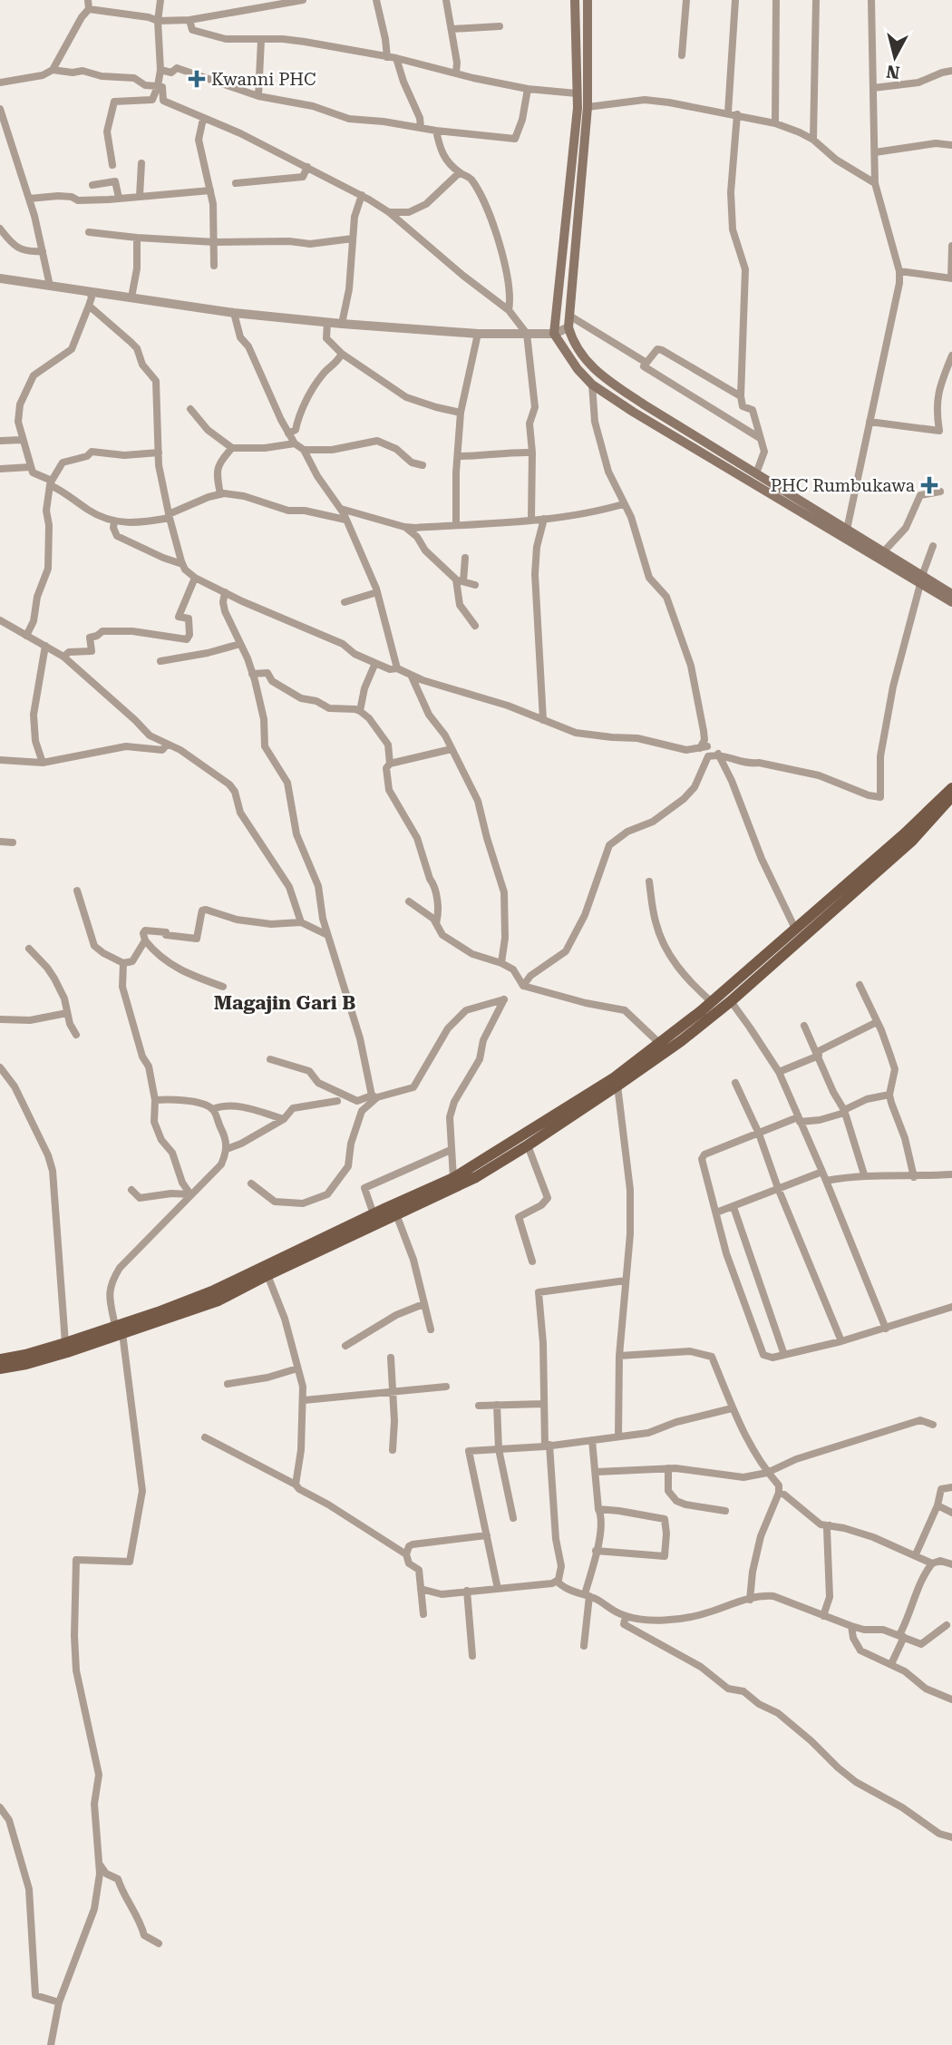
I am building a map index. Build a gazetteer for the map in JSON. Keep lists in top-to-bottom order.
{
  "districts": ["Magajin Gari B"],
  "places": {
    "health": ["Kwanni PHC", "PHC Rumbukawa"]
  },
  "north": "bottom"
}
